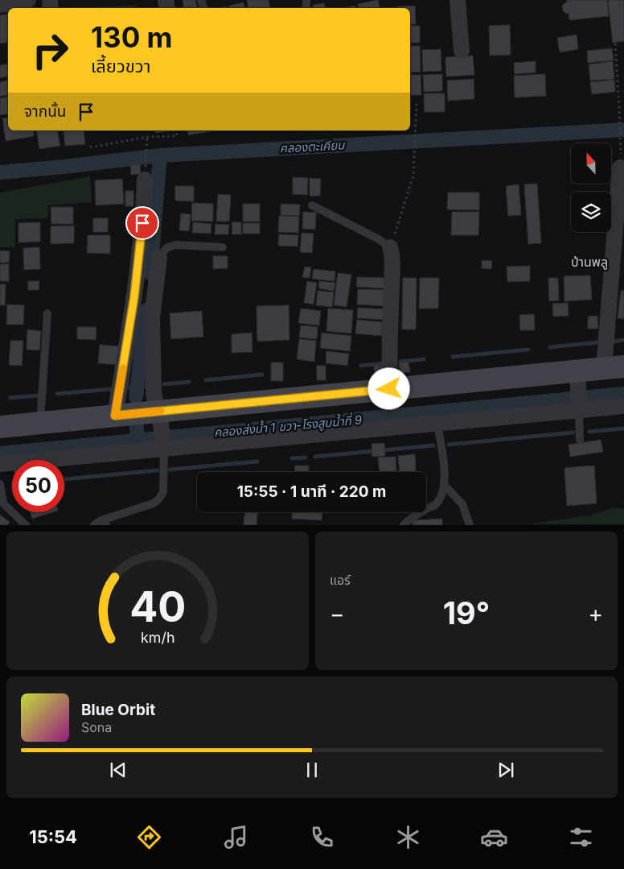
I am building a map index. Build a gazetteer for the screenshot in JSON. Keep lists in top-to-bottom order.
{
  "districts": ["บ้านพลู"],
  "water": ["คลองตะเคียน", "คลองส่งน้ำ 1 ขวา-โรงสูบน้ำที่ 9"],
  "north": "top",
  "page": {
    "turn": ["130 m", "เลี้ยวขวา"],
    "then": "จากนั้น",
    "limit": "50",
    "trip": "15:55 · 1 นาที · 220 m",
    "tile": "แอร์",
    "heat": ["−", "19°", "+"],
    "song": ["Blue Orbit", "Sona"],
    "tabs": "15:54",
    "gauge": ["40", "km/h"]
  }
}
